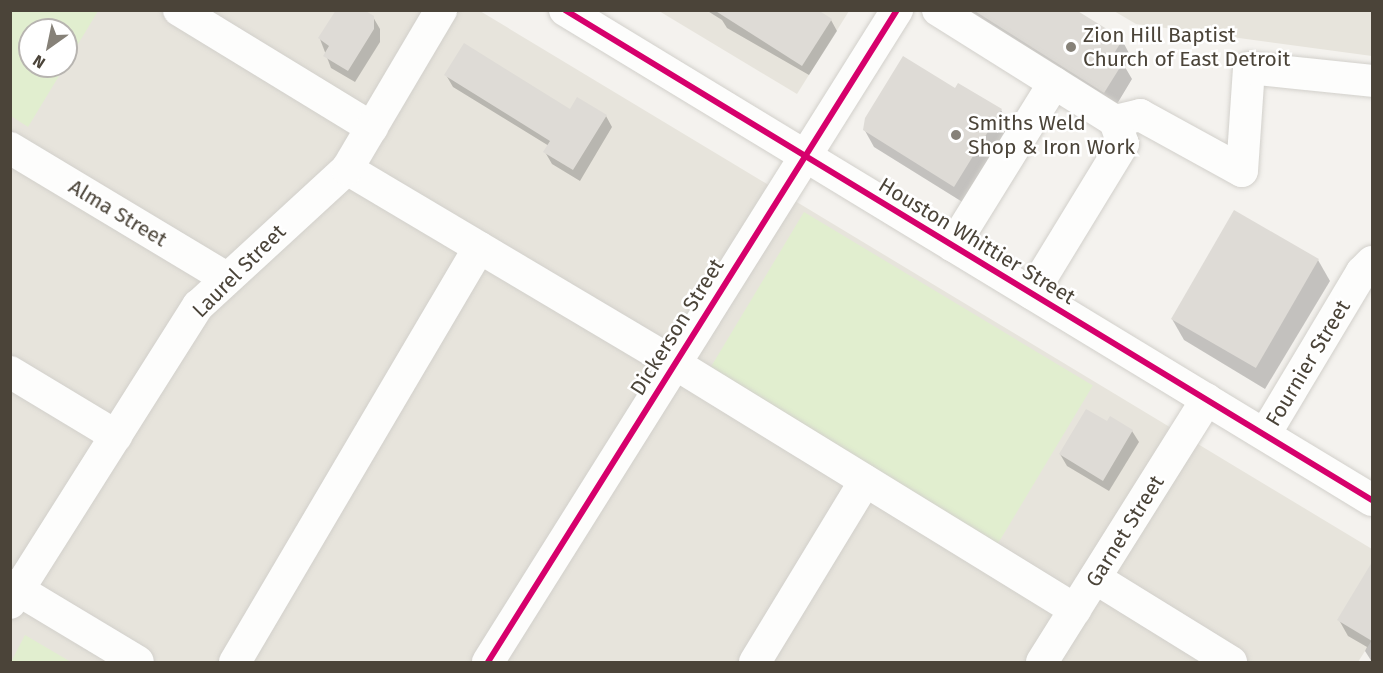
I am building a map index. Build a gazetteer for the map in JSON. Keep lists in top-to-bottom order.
{
  "streets": {
    "street": [
      "Alma Street",
      "Houston Whittier Street",
      "Laurel Street",
      "Dickerson Street",
      "Fournier Street",
      "Garnet Street"
    ]
  },
  "crossings": [
    ["Alma Street", "Laurel Street"],
    ["Houston Whittier Street", "Dickerson Street"],
    ["Houston Whittier Street", "Fournier Street"],
    ["Houston Whittier Street", "Garnet Street"]
  ],
  "places": ["Zion Hill Baptist Church of East Detroit", "Smiths Weld Shop & Iron Work"],
  "north": "bottom left"
}
